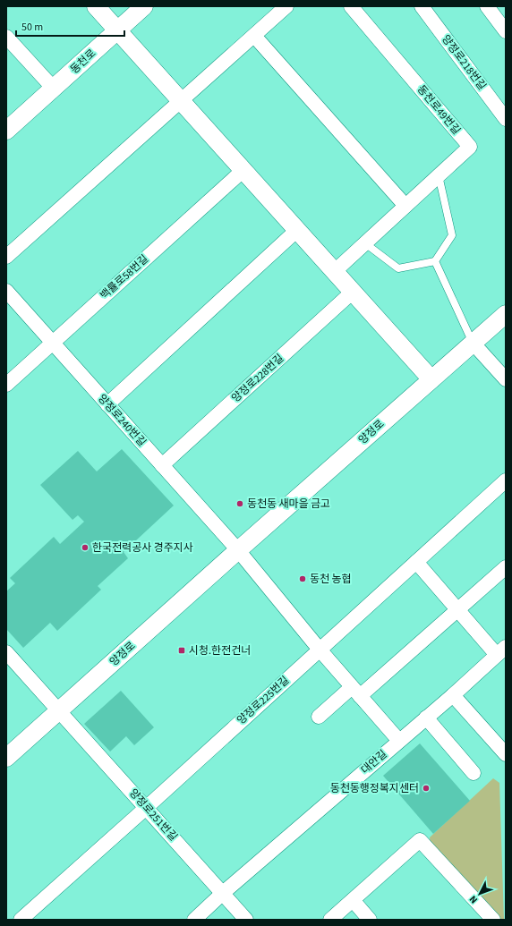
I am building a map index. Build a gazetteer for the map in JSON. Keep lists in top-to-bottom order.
{
  "streets": {
    "street": [
      "동천로",
      "양정로218번길",
      "동천로49번길",
      "백률로58번길",
      "양정로228번길",
      "양정로240번길",
      "양정로",
      "양정로225번길",
      "대안길",
      "양정로251번길"
    ]
  },
  "crossings": [
    ["백률로58번길", "양정로240번길"],
    ["양정로228번길", "양정로240번길"],
    ["양정로240번길", "양정로"],
    ["양정로", "양정로251번길"],
    ["양정로225번길", "양정로251번길"],
    ["대안길", "양정로251번길"]
  ],
  "places": {
    "other": [
      "동천동 새마을 금고",
      "한국전력공사 경주지사",
      "동천 농협",
      "동천동행정복지센터"
    ],
    "transit": ["시청.한전건너"]
  },
  "scale_bar": "50 m",
  "north": "bottom left"
}
